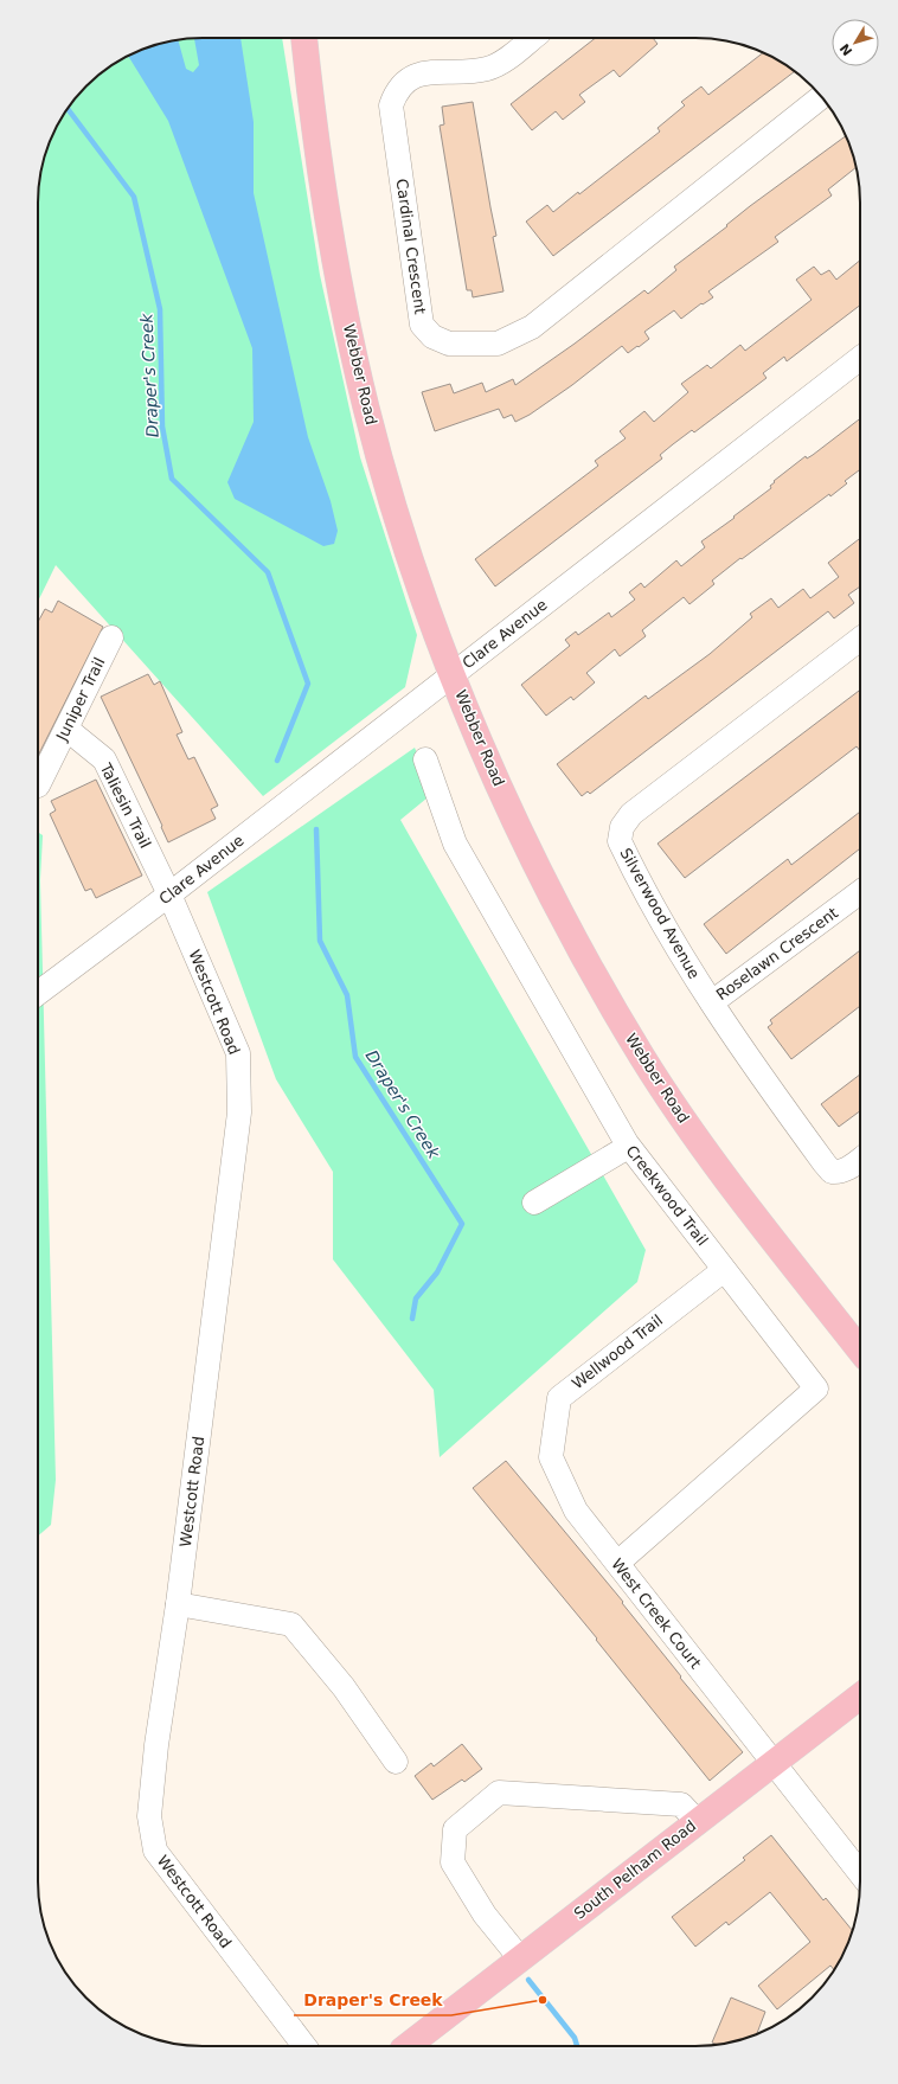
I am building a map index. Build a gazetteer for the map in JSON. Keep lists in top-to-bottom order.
{
  "streets": {
    "main road": ["Webber Road", "South Pelham Road"],
    "street": [
      "Cardinal Crescent",
      "Clare Avenue",
      "Juniper Trail",
      "Taliesin Trail",
      "Silverwood Avenue",
      "Roselawn Crescent",
      "Westcott Road",
      "Creekwood Trail",
      "Wellwood Trail",
      "West Creek Court"
    ]
  },
  "crossings": [
    ["Webber Road", "Clare Avenue"],
    ["Clare Avenue", "Taliesin Trail"],
    ["Clare Avenue", "Westcott Road"],
    ["Juniper Trail", "Taliesin Trail"],
    ["Taliesin Trail", "Westcott Road"],
    ["Silverwood Avenue", "Roselawn Crescent"],
    ["Creekwood Trail", "Wellwood Trail"],
    ["Wellwood Trail", "West Creek Court"],
    ["West Creek Court", "South Pelham Road"]
  ],
  "water": ["Draper's Creek"],
  "places": ["Draper's Creek"],
  "north": "bottom left"
}
